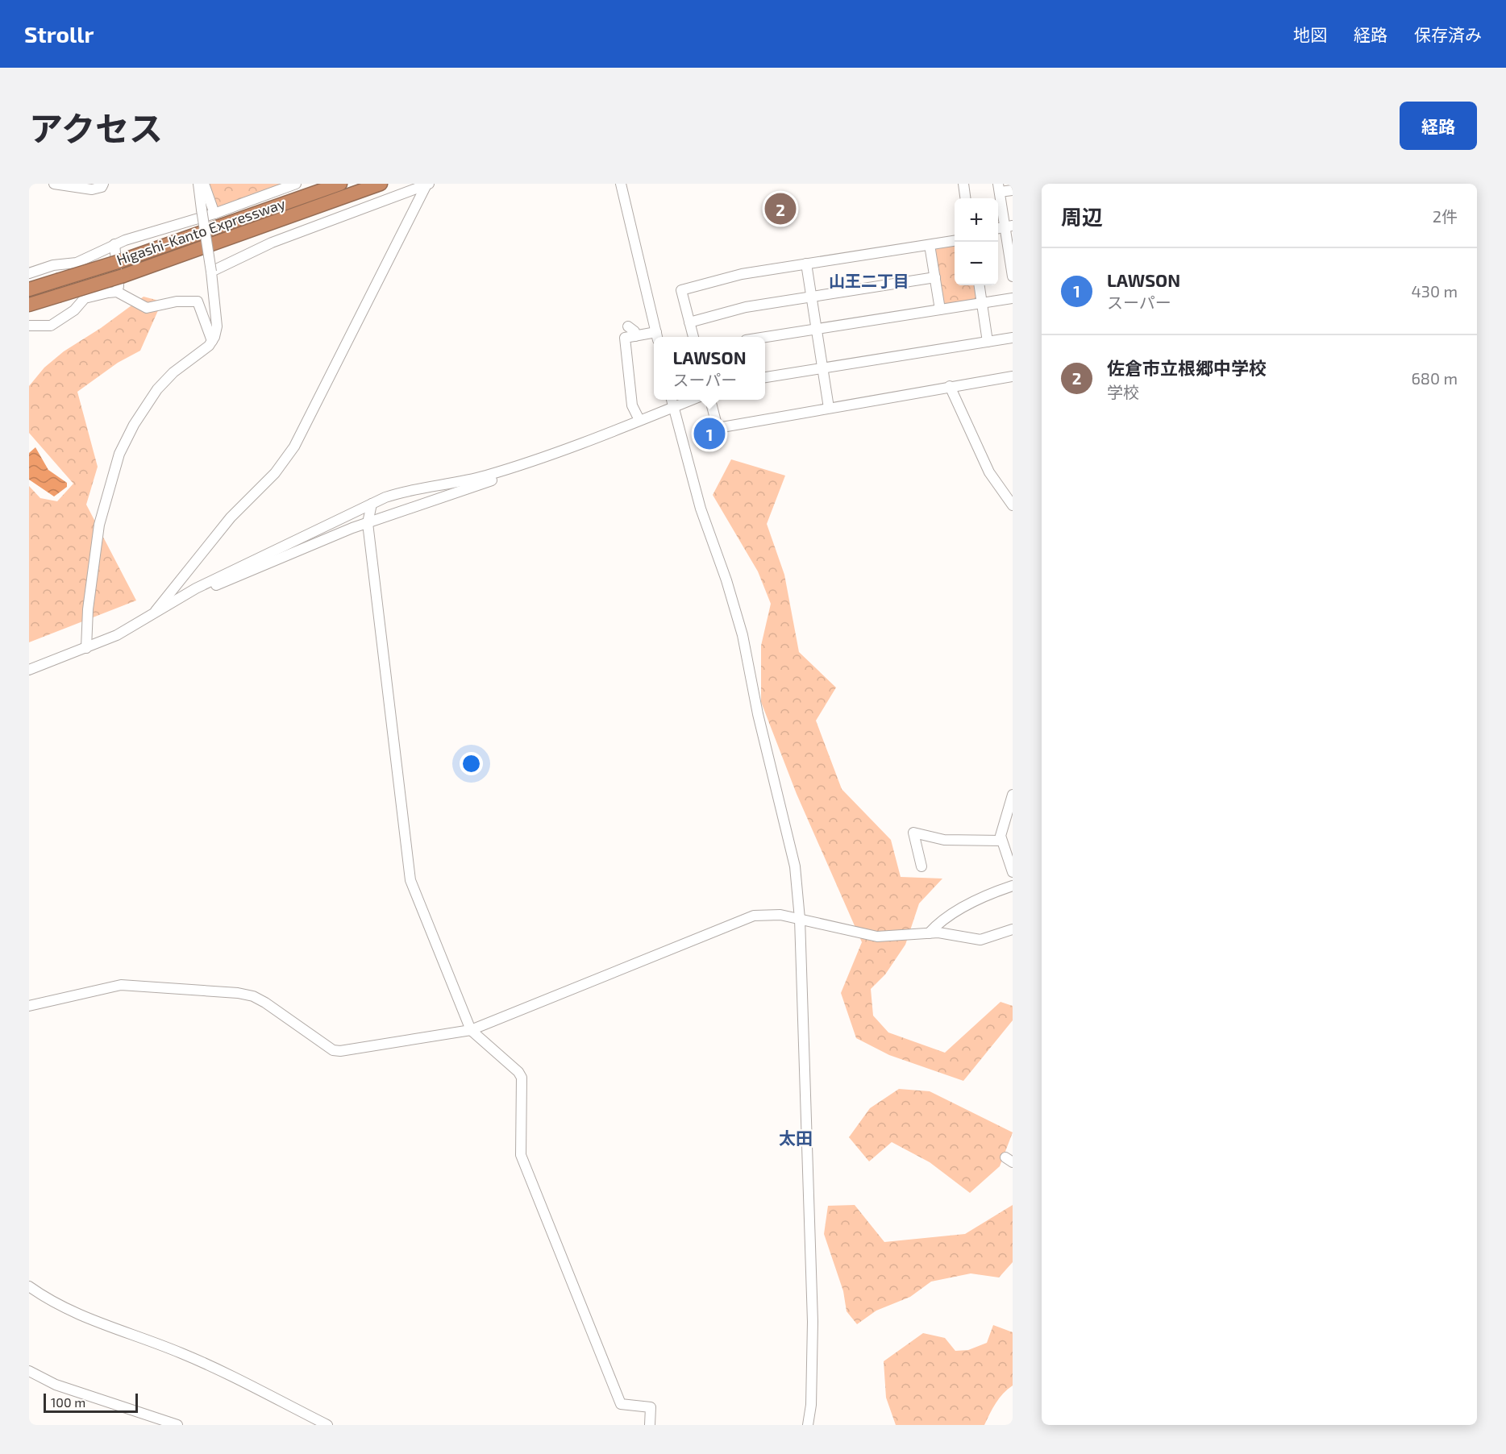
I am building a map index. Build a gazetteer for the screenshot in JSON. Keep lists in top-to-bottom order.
{
  "streets": {
    "highway": ["Higashi-Kanto Expressway"]
  },
  "districts": ["山王二丁目", "太田"],
  "scale_bar": "100 m",
  "page": {
    "header": "Strollr",
    "nav": ["地図", "経路", "保存済み"],
    "title": "アクセス",
    "buttons": "経路",
    "heading": ["周辺", "2件"],
    "pins": ["2", "1"],
    "map_buttons": ["+", "−"],
    "list": [
      {
        "mark": "1",
        "name": "LAWSON",
        "note": "スーパー",
        "value": "430 m"
      },
      {
        "mark": "2",
        "name": "佐倉市立根郷中学校",
        "note": "学校",
        "value": "680 m"
      }
    ],
    "popup": ["LAWSON", "スーパー"],
    "scale": "100 m"
  }
}
